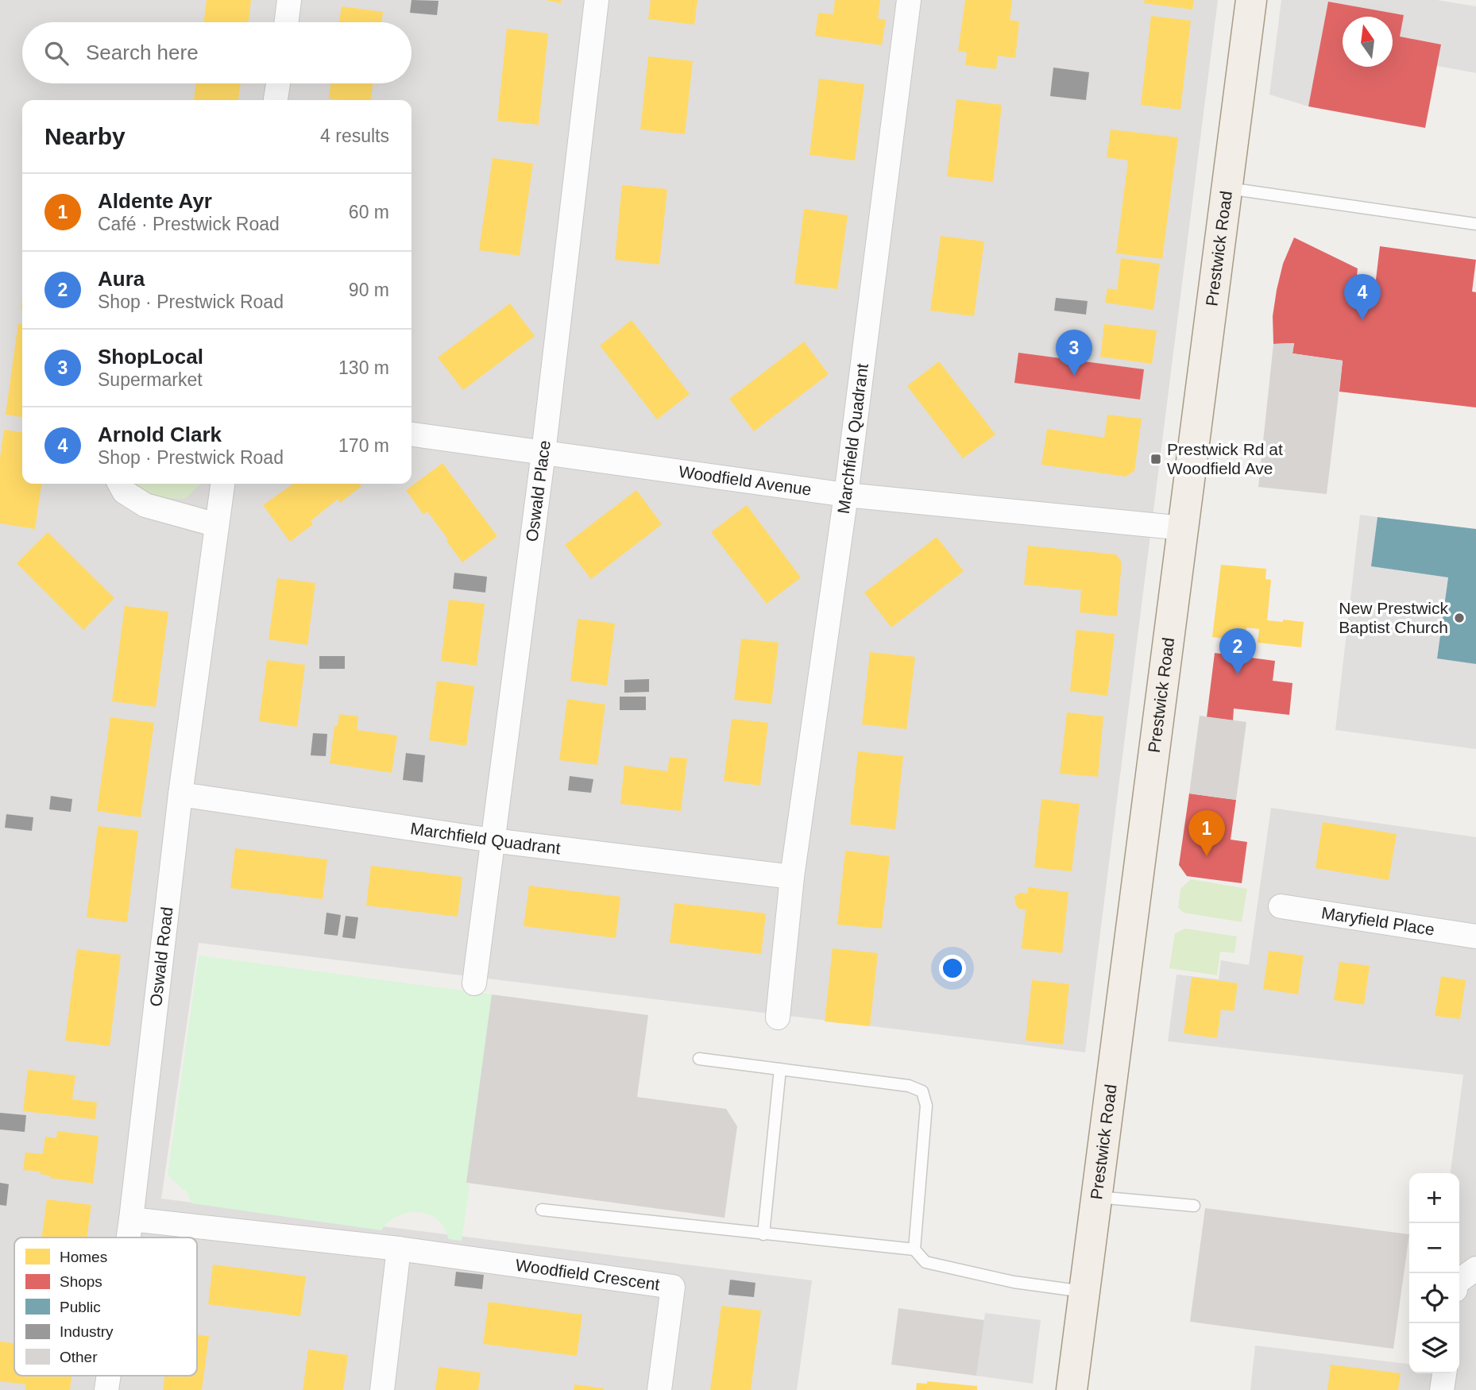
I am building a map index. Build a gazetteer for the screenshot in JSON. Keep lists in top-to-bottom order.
{
  "streets": {
    "main road": ["Prestwick Road"],
    "street": [
      "Marchfield Quadrant",
      "Woodfield Avenue",
      "Oswald Place",
      "Maryfield Place",
      "Oswald Road",
      "Woodfield Crescent"
    ]
  },
  "crossings": [
    ["Prestwick Road", "Woodfield Avenue"],
    ["Marchfield Quadrant", "Woodfield Avenue"],
    ["Marchfield Quadrant", "Oswald Place"],
    ["Marchfield Quadrant", "Oswald Road"],
    ["Woodfield Avenue", "Oswald Place"],
    ["Oswald Road", "Woodfield Crescent"]
  ],
  "places": {
    "transit": ["Prestwick Rd at Woodfield Ave"],
    "other": ["New Prestwick Baptist Church"]
  },
  "legend": [
    "Homes",
    "Shops",
    "Public",
    "Industry",
    "Other"
  ],
  "north": "top",
  "page": {
    "search": "Search here",
    "heading": ["Nearby", "4 results"],
    "list": [
      {
        "mark": "1",
        "name": "Aldente Ayr",
        "note": "Café · Prestwick Road",
        "value": "60 m"
      },
      {
        "mark": "2",
        "name": "Aura",
        "note": "Shop · Prestwick Road",
        "value": "90 m"
      },
      {
        "mark": "3",
        "name": "ShopLocal",
        "note": "Supermarket",
        "value": "130 m"
      },
      {
        "mark": "4",
        "name": "Arnold Clark",
        "note": "Shop · Prestwick Road",
        "value": "170 m"
      }
    ],
    "pins": [
      "4",
      "3",
      "2",
      "1"
    ],
    "map_buttons": ["+", "−"]
  }
}
